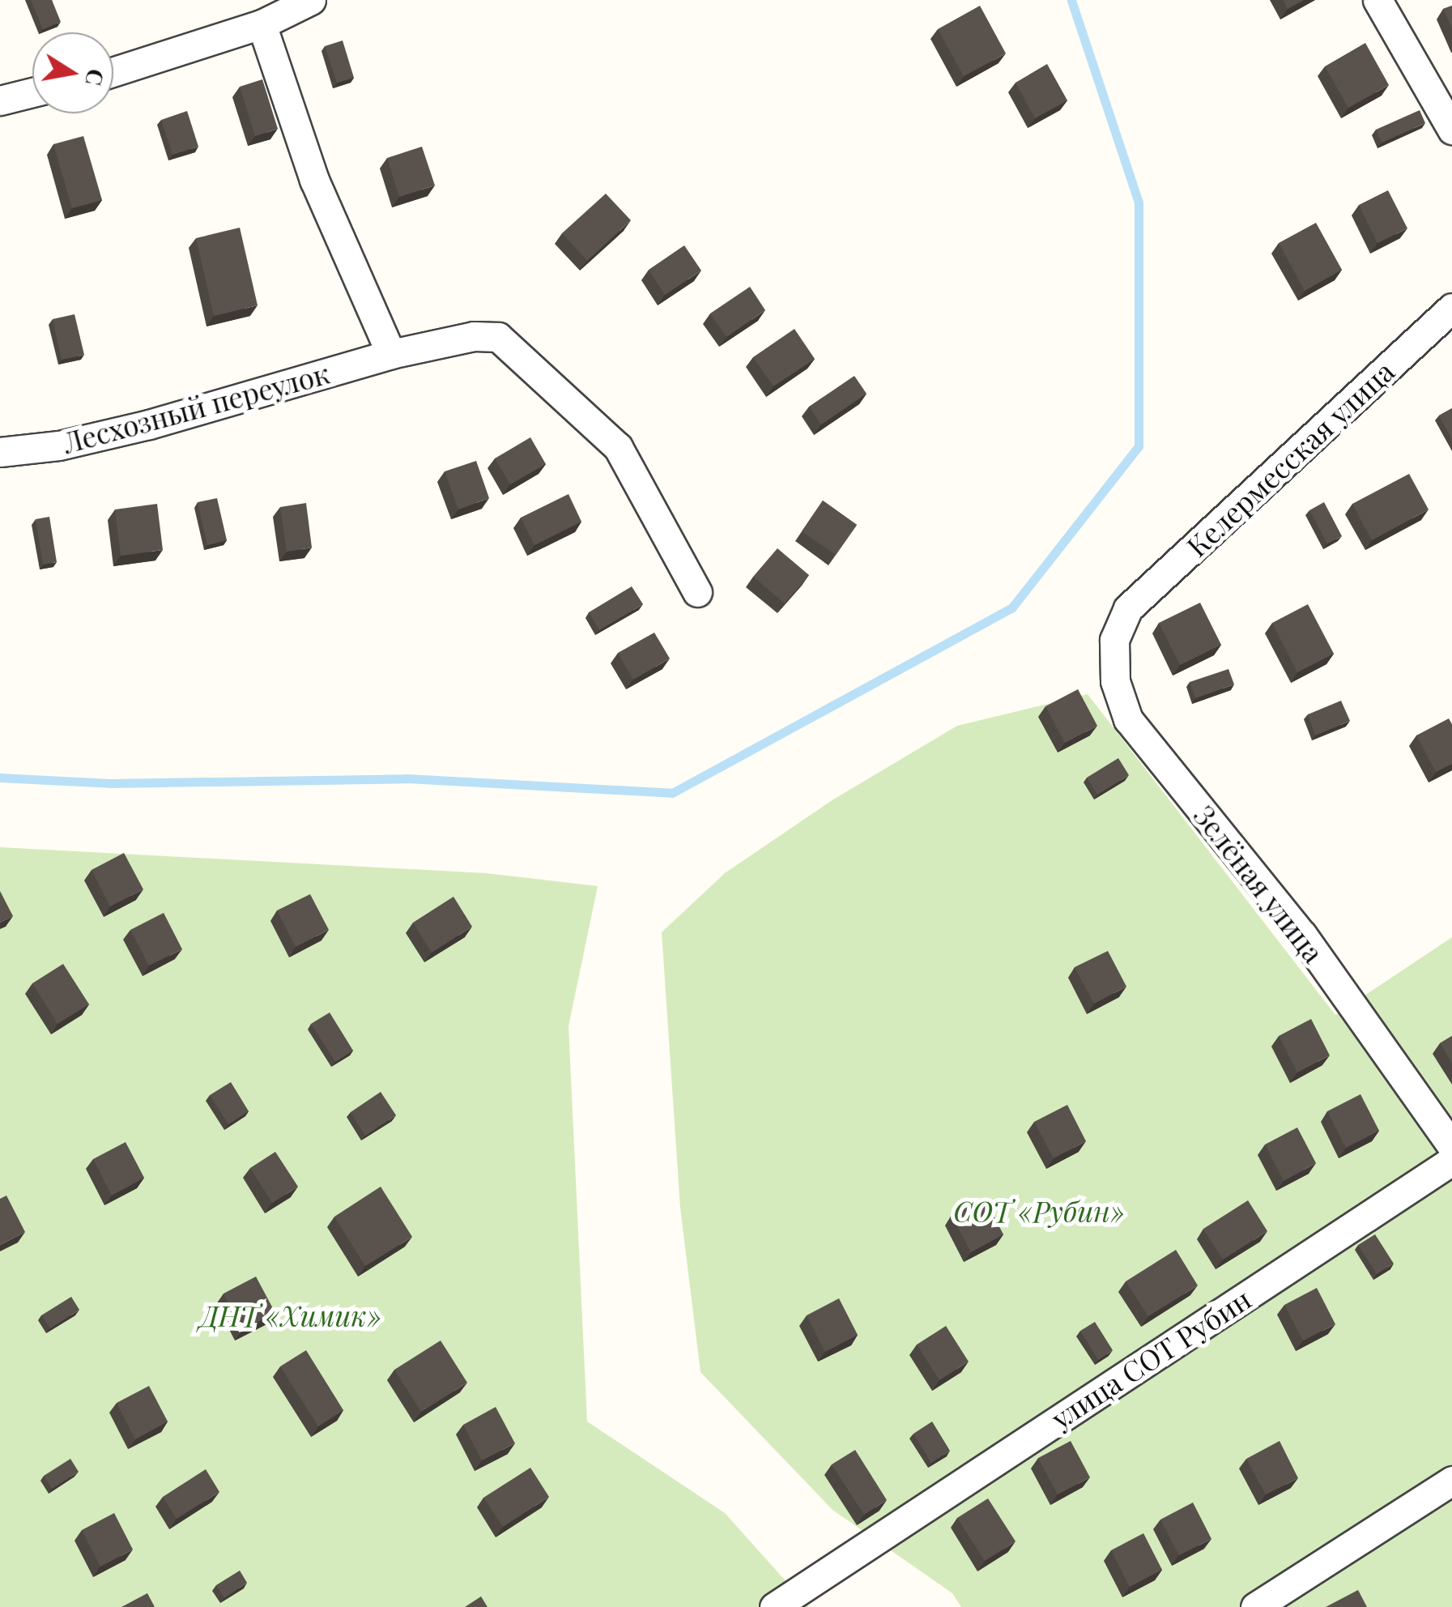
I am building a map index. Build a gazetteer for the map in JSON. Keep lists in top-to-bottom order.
{
  "streets": {
    "street": [
      "Лесхозный переулок",
      "Келермесская улица",
      "Зелёная улица",
      "улица СОТ Рубин"
    ]
  },
  "crossings": [
    ["Келермесская улица", "Зелёная улица"]
  ],
  "parks": ["СОТ «Рубин»", "ДНТ «Химик»"],
  "north": "right"
}
